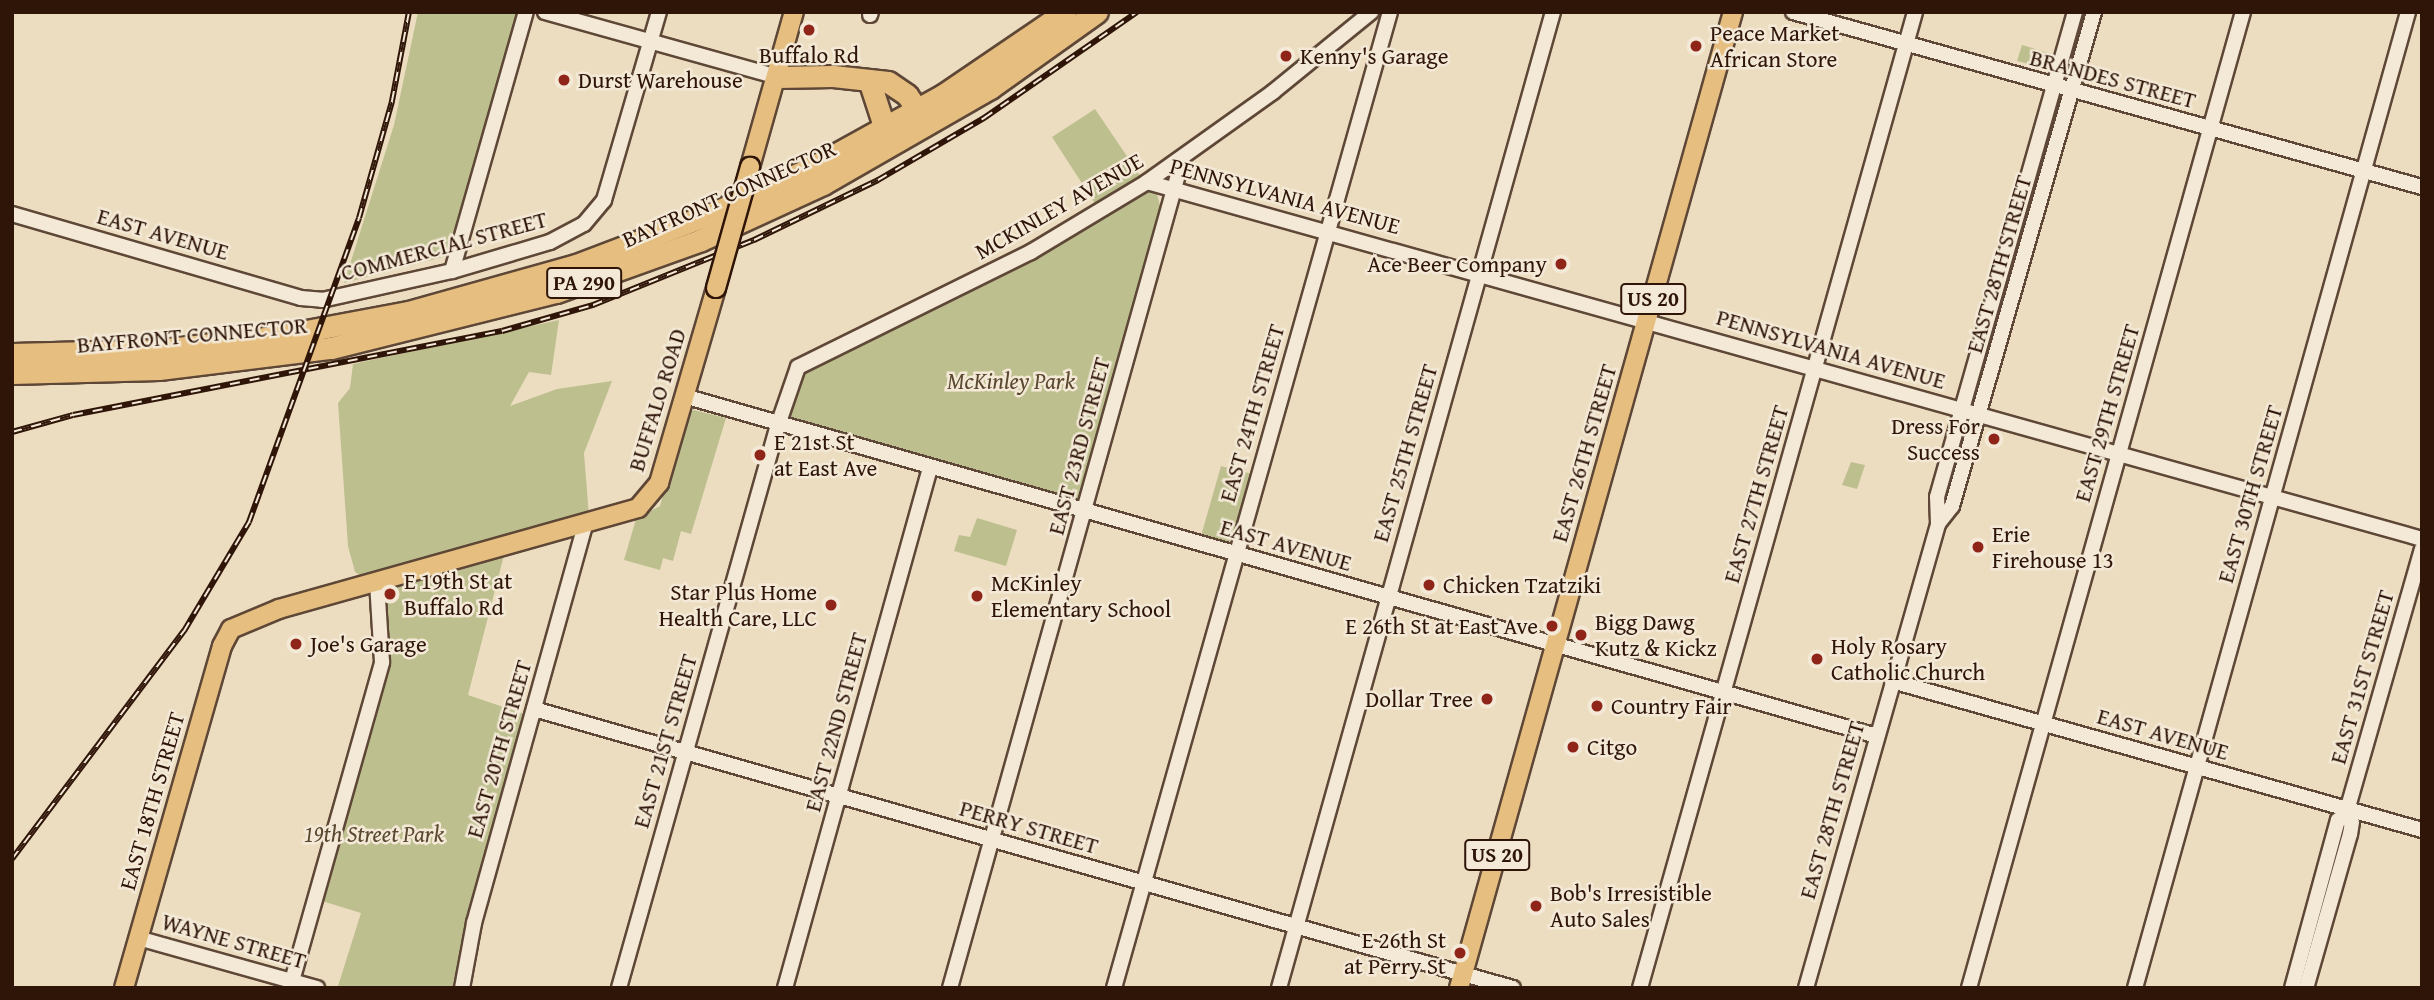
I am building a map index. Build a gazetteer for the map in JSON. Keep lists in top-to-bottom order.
{
  "streets": {
    "highway": ["BAYFRONT CONNECTOR", "PA 290"],
    "main road": [
      "US 20",
      "BUFFALO ROAD",
      "EAST 26TH STREET",
      "EAST 18TH STREET"
    ],
    "street": [
      "BRANDES STREET",
      "PENNSYLVANIA AVENUE",
      "MCKINLEY AVENUE",
      "EAST AVENUE",
      "COMMERCIAL STREET",
      "EAST 28TH STREET",
      "EAST 24TH STREET",
      "EAST 29TH STREET",
      "EAST 23RD STREET",
      "EAST 25TH STREET",
      "EAST 27TH STREET",
      "EAST 30TH STREET",
      "EAST 31ST STREET",
      "EAST 22ND STREET",
      "EAST 21ST STREET",
      "EAST 20TH STREET",
      "PERRY STREET",
      "WAYNE STREET"
    ]
  },
  "crossings": [
    ["BRANDES STREET", "EAST 28TH STREET"],
    ["BRANDES STREET", "EAST 29TH STREET"],
    ["BRANDES STREET", "EAST 27TH STREET"],
    ["BRANDES STREET", "EAST 30TH STREET"],
    ["PENNSYLVANIA AVENUE", "MCKINLEY AVENUE"],
    ["PENNSYLVANIA AVENUE", "EAST 28TH STREET"],
    ["PENNSYLVANIA AVENUE", "EAST 24TH STREET"],
    ["PENNSYLVANIA AVENUE", "EAST 29TH STREET"],
    ["PENNSYLVANIA AVENUE", "EAST 23RD STREET"],
    ["PENNSYLVANIA AVENUE", "EAST 25TH STREET"],
    ["PENNSYLVANIA AVENUE", "EAST 26TH STREET"],
    ["PENNSYLVANIA AVENUE", "EAST 27TH STREET"],
    ["PENNSYLVANIA AVENUE", "EAST 30TH STREET"],
    ["MCKINLEY AVENUE", "EAST AVENUE"],
    ["MCKINLEY AVENUE", "EAST 23RD STREET"],
    ["MCKINLEY AVENUE", "EAST 21ST STREET"],
    ["EAST AVENUE", "COMMERCIAL STREET"],
    ["EAST AVENUE", "EAST 28TH STREET"],
    ["EAST AVENUE", "BUFFALO ROAD"],
    ["EAST AVENUE", "EAST 24TH STREET"],
    ["EAST AVENUE", "EAST 29TH STREET"],
    ["EAST AVENUE", "EAST 23RD STREET"],
    ["EAST AVENUE", "EAST 25TH STREET"],
    ["EAST AVENUE", "EAST 26TH STREET"],
    ["EAST AVENUE", "EAST 27TH STREET"],
    ["EAST AVENUE", "EAST 30TH STREET"],
    ["EAST AVENUE", "EAST 31ST STREET"],
    ["EAST AVENUE", "EAST 22ND STREET"],
    ["EAST AVENUE", "EAST 21ST STREET"],
    ["BUFFALO ROAD", "EAST 20TH STREET"],
    ["BUFFALO ROAD", "EAST 18TH STREET"],
    ["EAST 24TH STREET", "PERRY STREET"],
    ["EAST 23RD STREET", "PERRY STREET"],
    ["EAST 25TH STREET", "PERRY STREET"],
    ["EAST 26TH STREET", "PERRY STREET"],
    ["EAST 22ND STREET", "PERRY STREET"],
    ["EAST 21ST STREET", "PERRY STREET"],
    ["EAST 20TH STREET", "PERRY STREET"],
    ["EAST 18TH STREET", "WAYNE STREET"]
  ],
  "parks": ["McKinley Park", "19th Street Park"],
  "places": [
    "Buffalo Rd",
    "Peace Market African Store",
    "Kenny's Garage",
    "Durst Warehouse",
    "Ace Beer Company",
    "Dress For Success",
    "E 21st St at East Ave",
    "Erie Firehouse 13",
    "Chicken Tzatziki",
    "E 19th St at Buffalo Rd",
    "McKinley Elementary School",
    "Star Plus Home Health Care, LLC",
    "E 26th St at East Ave",
    "Bigg Dawg Kutz & Kickz",
    "Joe's Garage",
    "Holy Rosary Catholic Church",
    "Dollar Tree",
    "Country Fair",
    "Citgo",
    "Bob's Irresistible Auto Sales",
    "E 26th St at Perry St"
  ]
}
